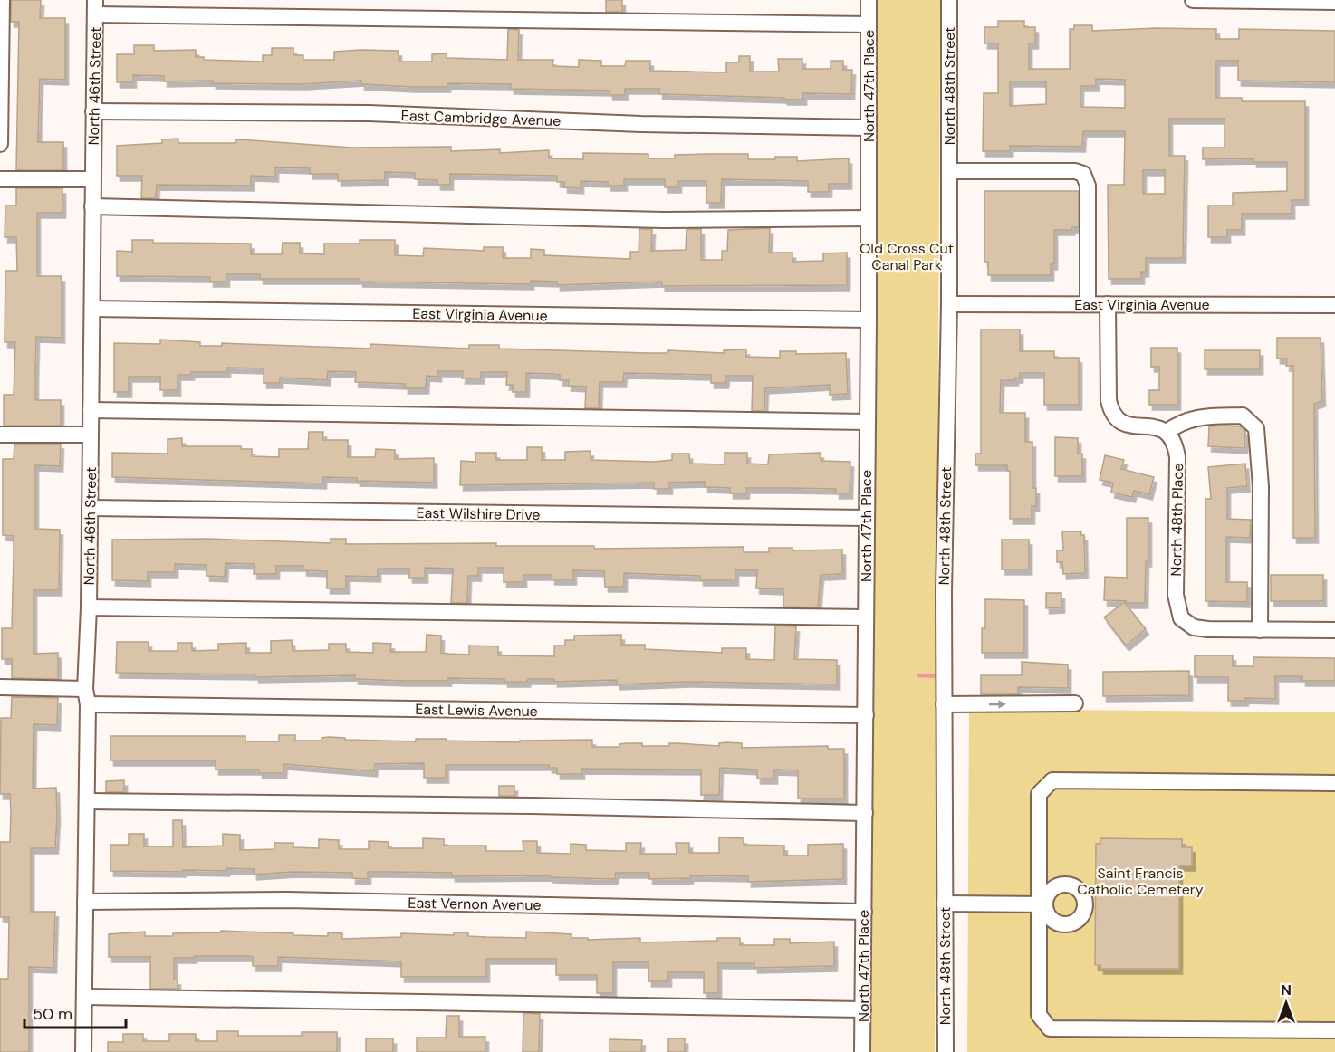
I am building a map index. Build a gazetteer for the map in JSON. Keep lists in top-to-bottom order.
{
  "streets": {
    "street": [
      "North 46th Street",
      "North 47th Place",
      "North 48th Street",
      "East Cambridge Avenue",
      "East Virginia Avenue",
      "East Wilshire Drive",
      "North 48th Place",
      "East Lewis Avenue",
      "East Vernon Avenue"
    ]
  },
  "crossings": [
    ["North 46th Street", "East Cambridge Avenue"],
    ["North 46th Street", "East Virginia Avenue"],
    ["North 46th Street", "East Wilshire Drive"],
    ["North 46th Street", "East Lewis Avenue"],
    ["North 46th Street", "East Vernon Avenue"],
    ["North 47th Place", "East Cambridge Avenue"],
    ["North 47th Place", "East Virginia Avenue"],
    ["North 47th Place", "East Wilshire Drive"],
    ["North 47th Place", "East Lewis Avenue"],
    ["North 47th Place", "East Vernon Avenue"],
    ["North 48th Street", "East Virginia Avenue"]
  ],
  "parks": ["Old Cross Cut Canal Park", "Saint Francis Catholic Cemetery"],
  "scale_bar": "50 m",
  "north": "top"
}
